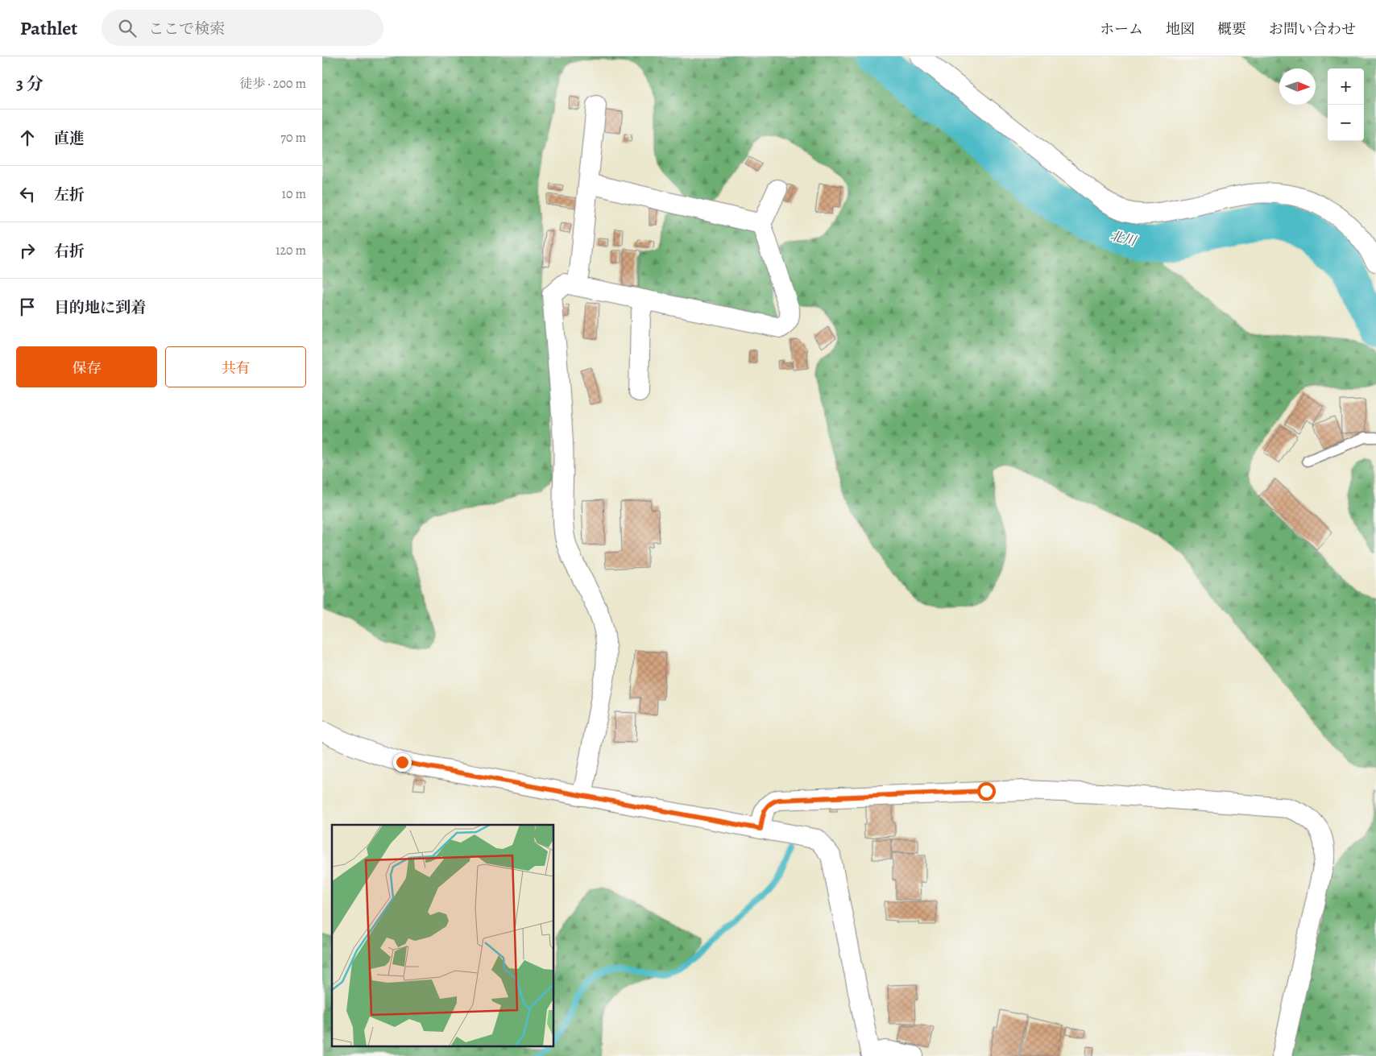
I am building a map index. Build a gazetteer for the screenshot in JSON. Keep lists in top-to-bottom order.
{
  "water": ["北川"],
  "north": "right",
  "page": {
    "header": "Pathlet",
    "search": "ここで検索",
    "nav": [
      "ホーム",
      "地図",
      "概要",
      "お問い合わせ"
    ],
    "heading": ["3 分", "徒歩 · 200 m"],
    "map_buttons": ["+", "−"],
    "list": [
      ["直進", "70 m"],
      ["左折", "10 m"],
      ["右折", "120 m"],
      "目的地に到着"
    ],
    "buttons": ["保存", "共有"]
  }
}
